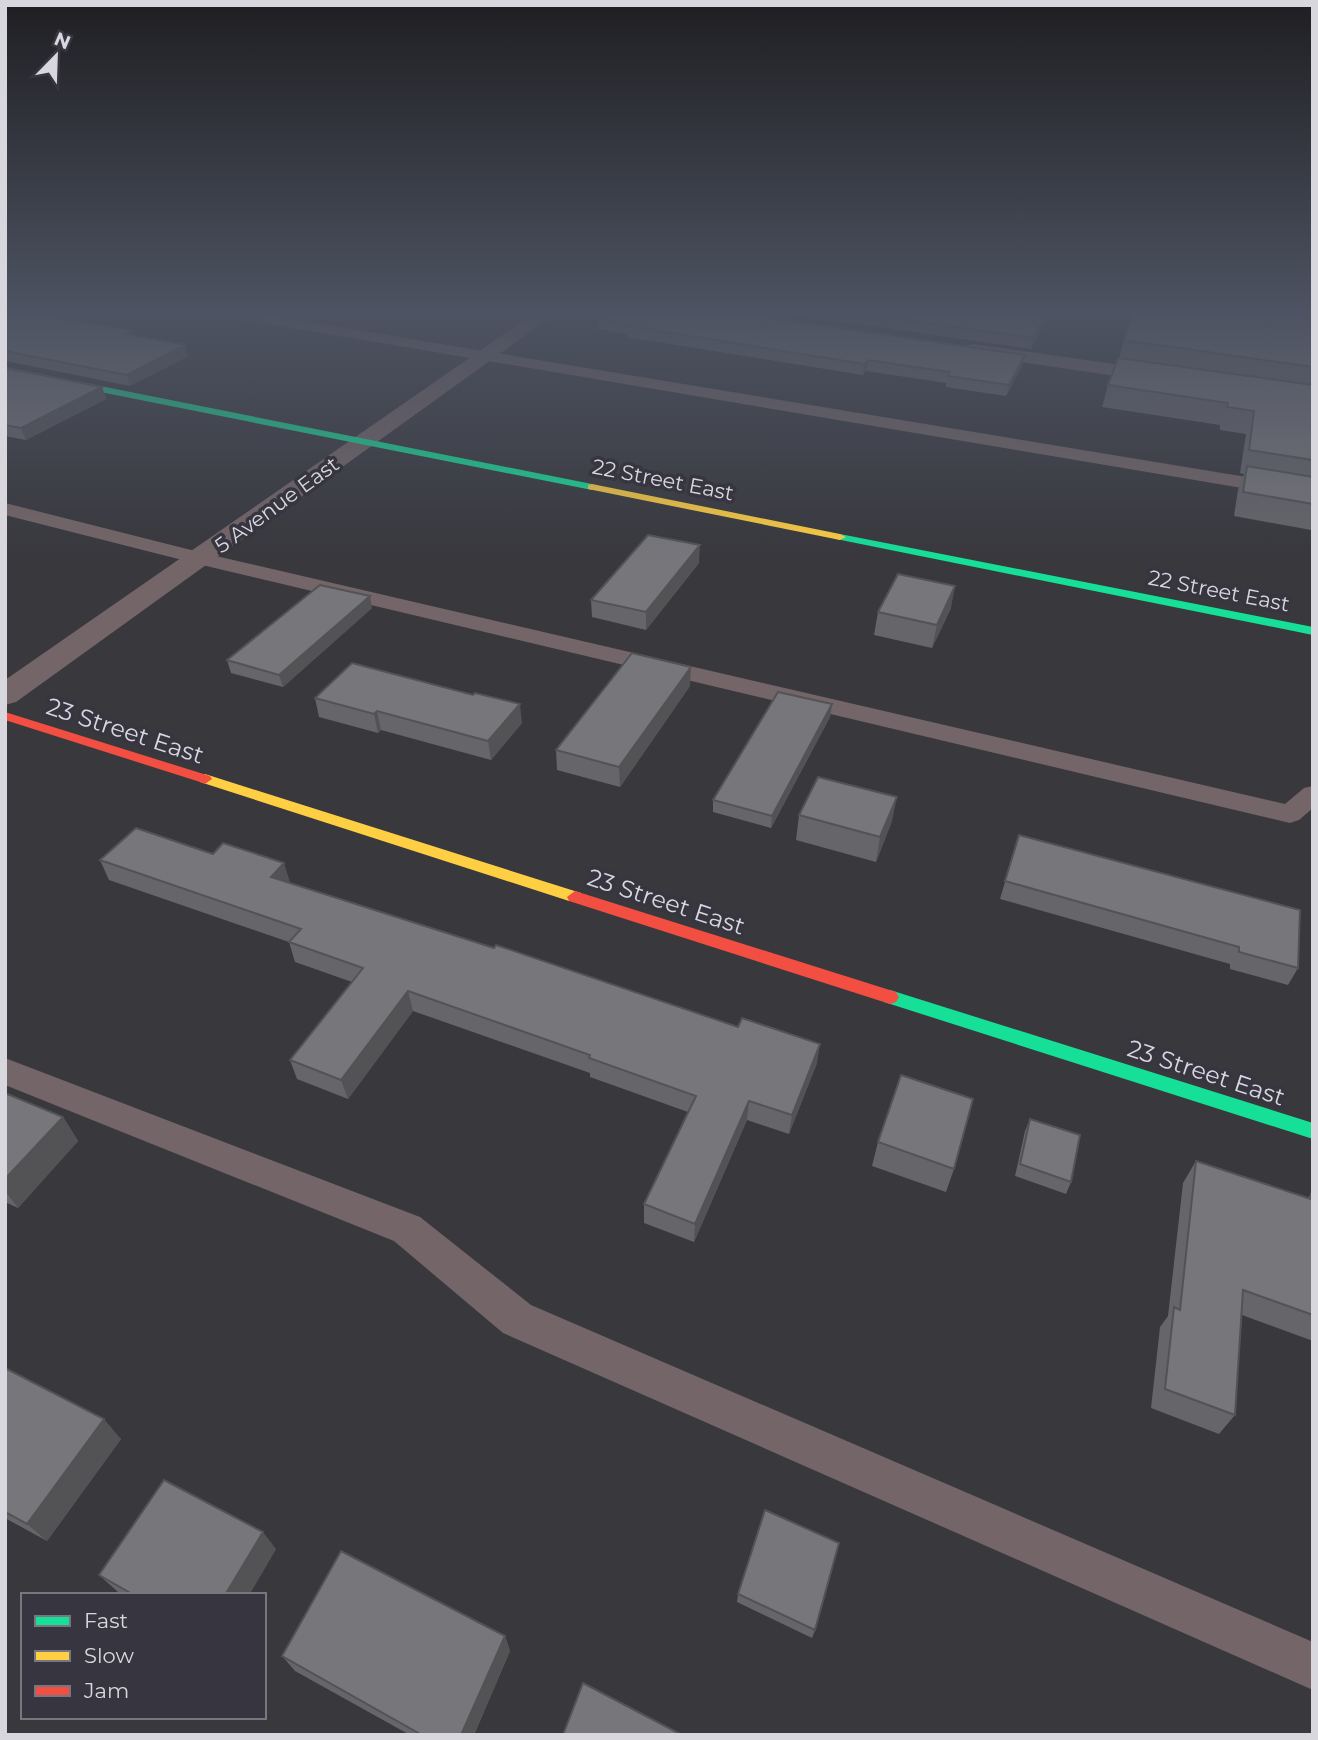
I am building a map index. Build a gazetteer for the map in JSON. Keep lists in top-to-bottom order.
{
  "streets": {
    "street": ["22 Street East", "5 Avenue East", "23 Street East"]
  },
  "crossings": [
    ["22 Street East", "5 Avenue East"]
  ],
  "legend": ["Fast", "Slow", "Jam"],
  "north": "top right"
}
